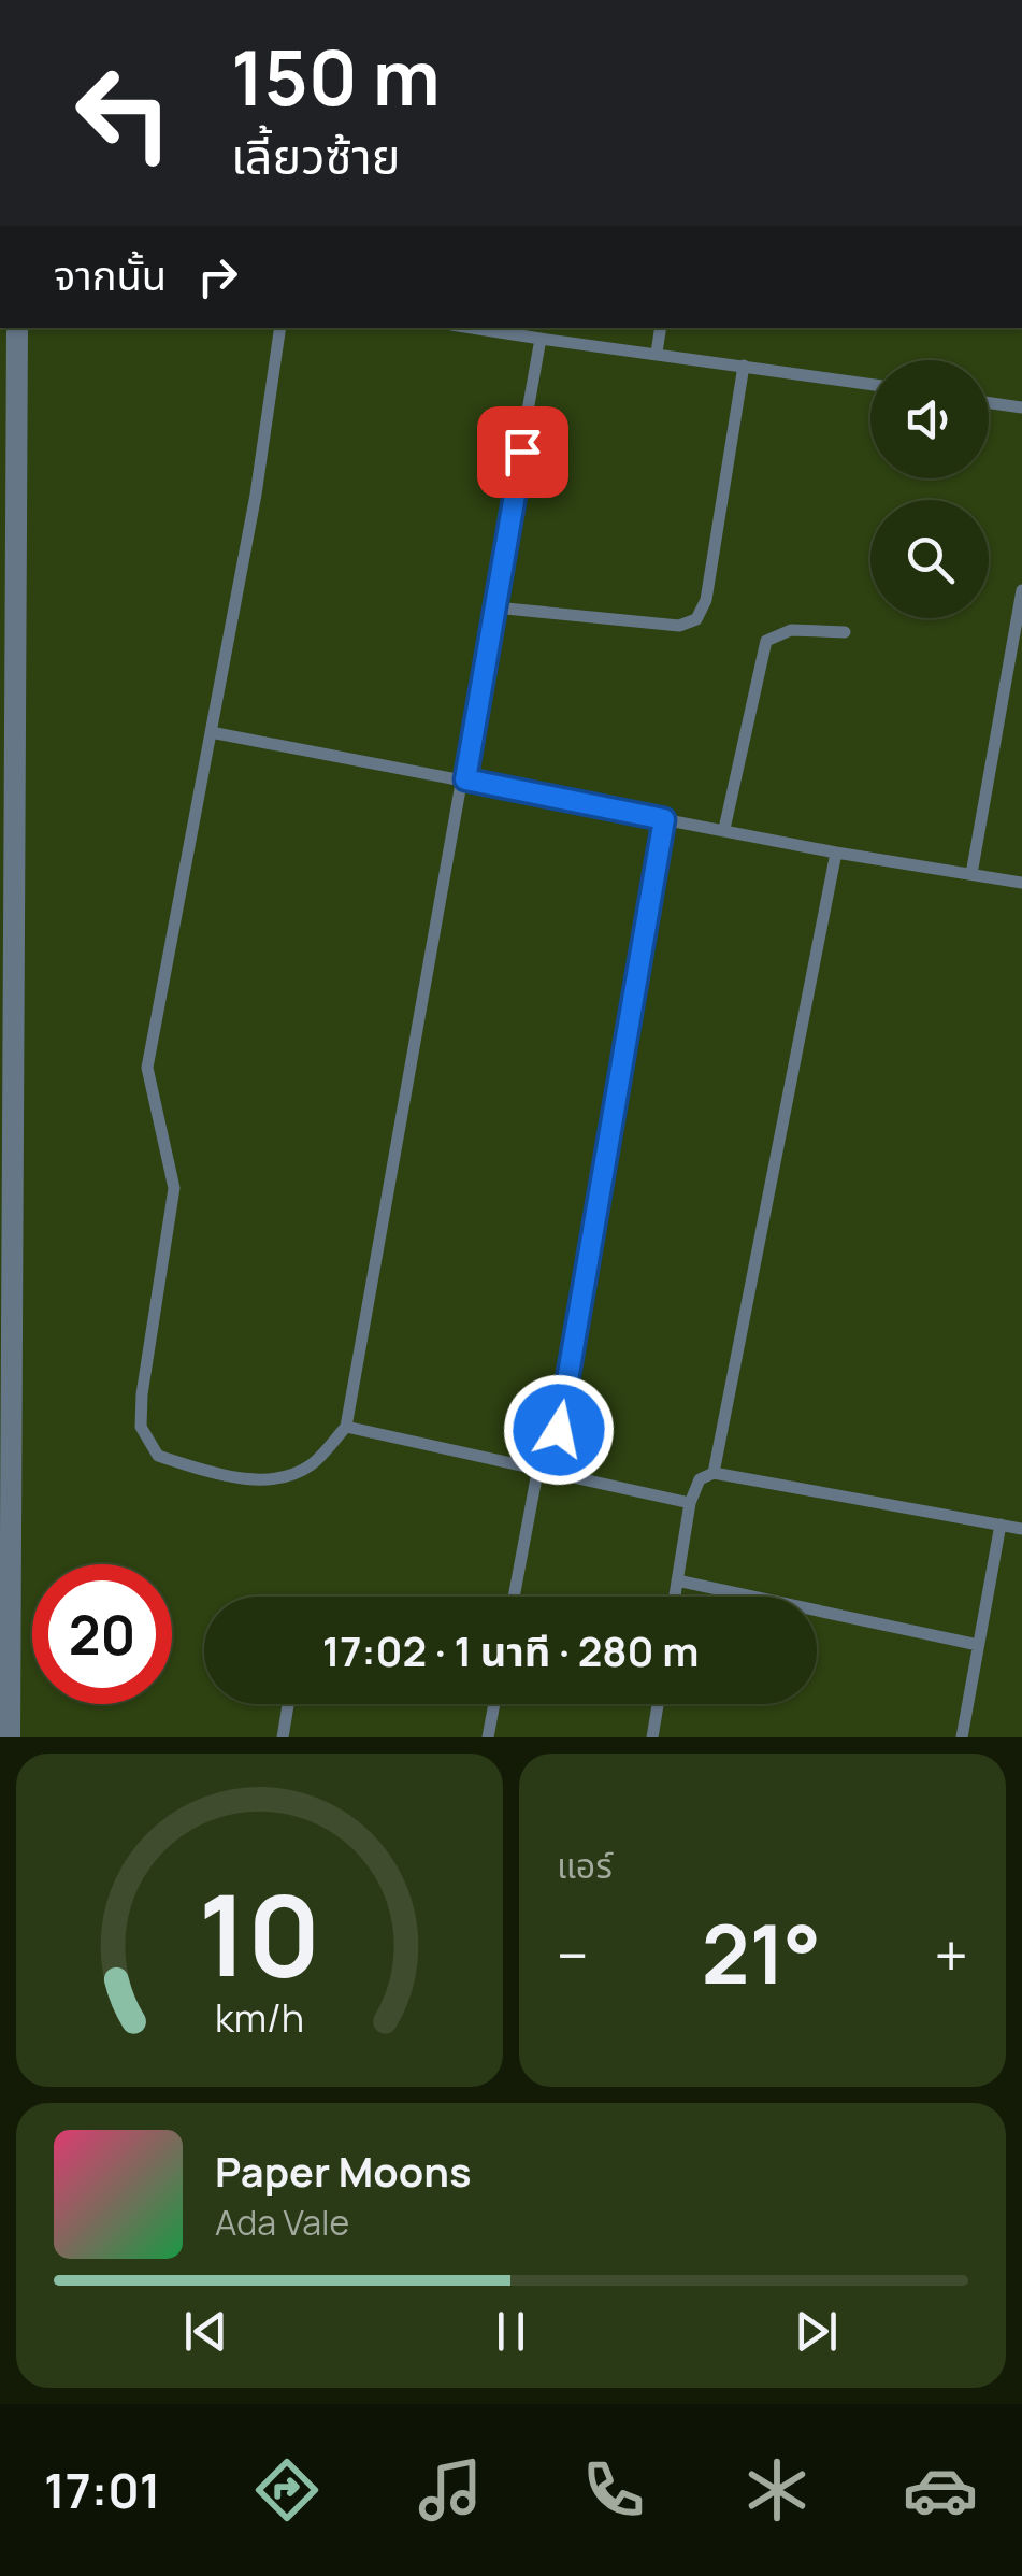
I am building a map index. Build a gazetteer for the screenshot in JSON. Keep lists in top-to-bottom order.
{
  "page": {
    "turn": ["150 m", "เลี้ยวซ้าย"],
    "then": "จากนั้น",
    "limit": "20",
    "trip": "17:02 · 1 นาที · 280 m",
    "tile": "แอร์",
    "heat": ["−", "21°", "+"],
    "song": ["Paper Moons", "Ada Vale"],
    "tabs": "17:01",
    "gauge": ["10", "km/h"]
  }
}
